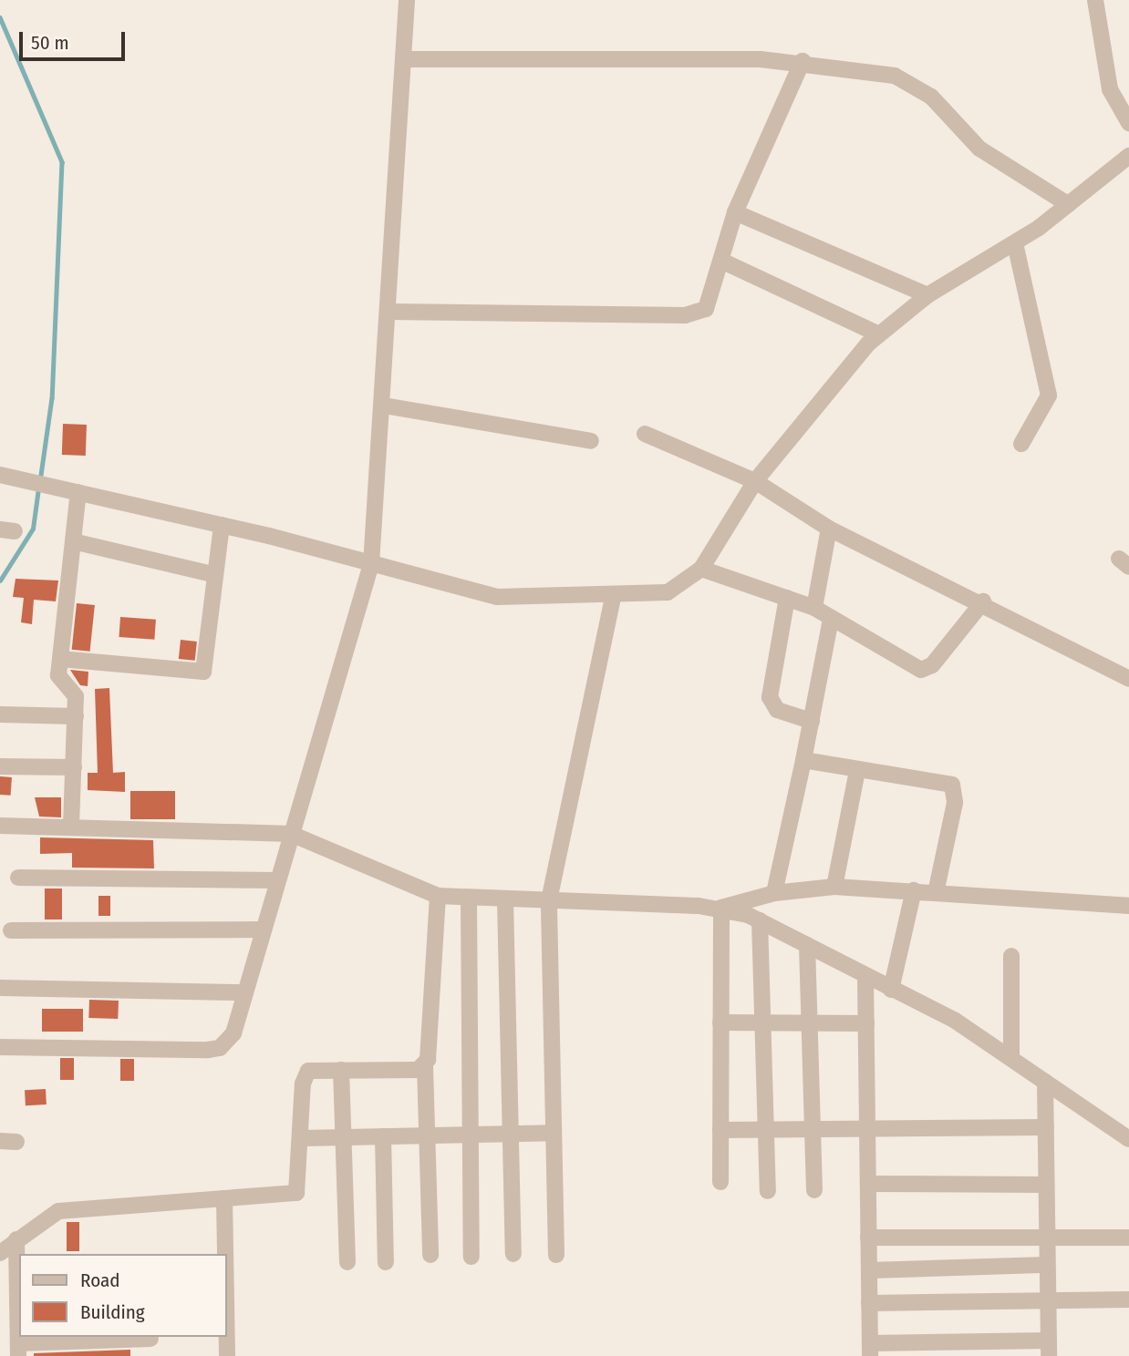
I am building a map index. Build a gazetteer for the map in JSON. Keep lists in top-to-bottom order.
{
  "legend": ["Road", "Building"],
  "scale_bar": "50 m"
}
